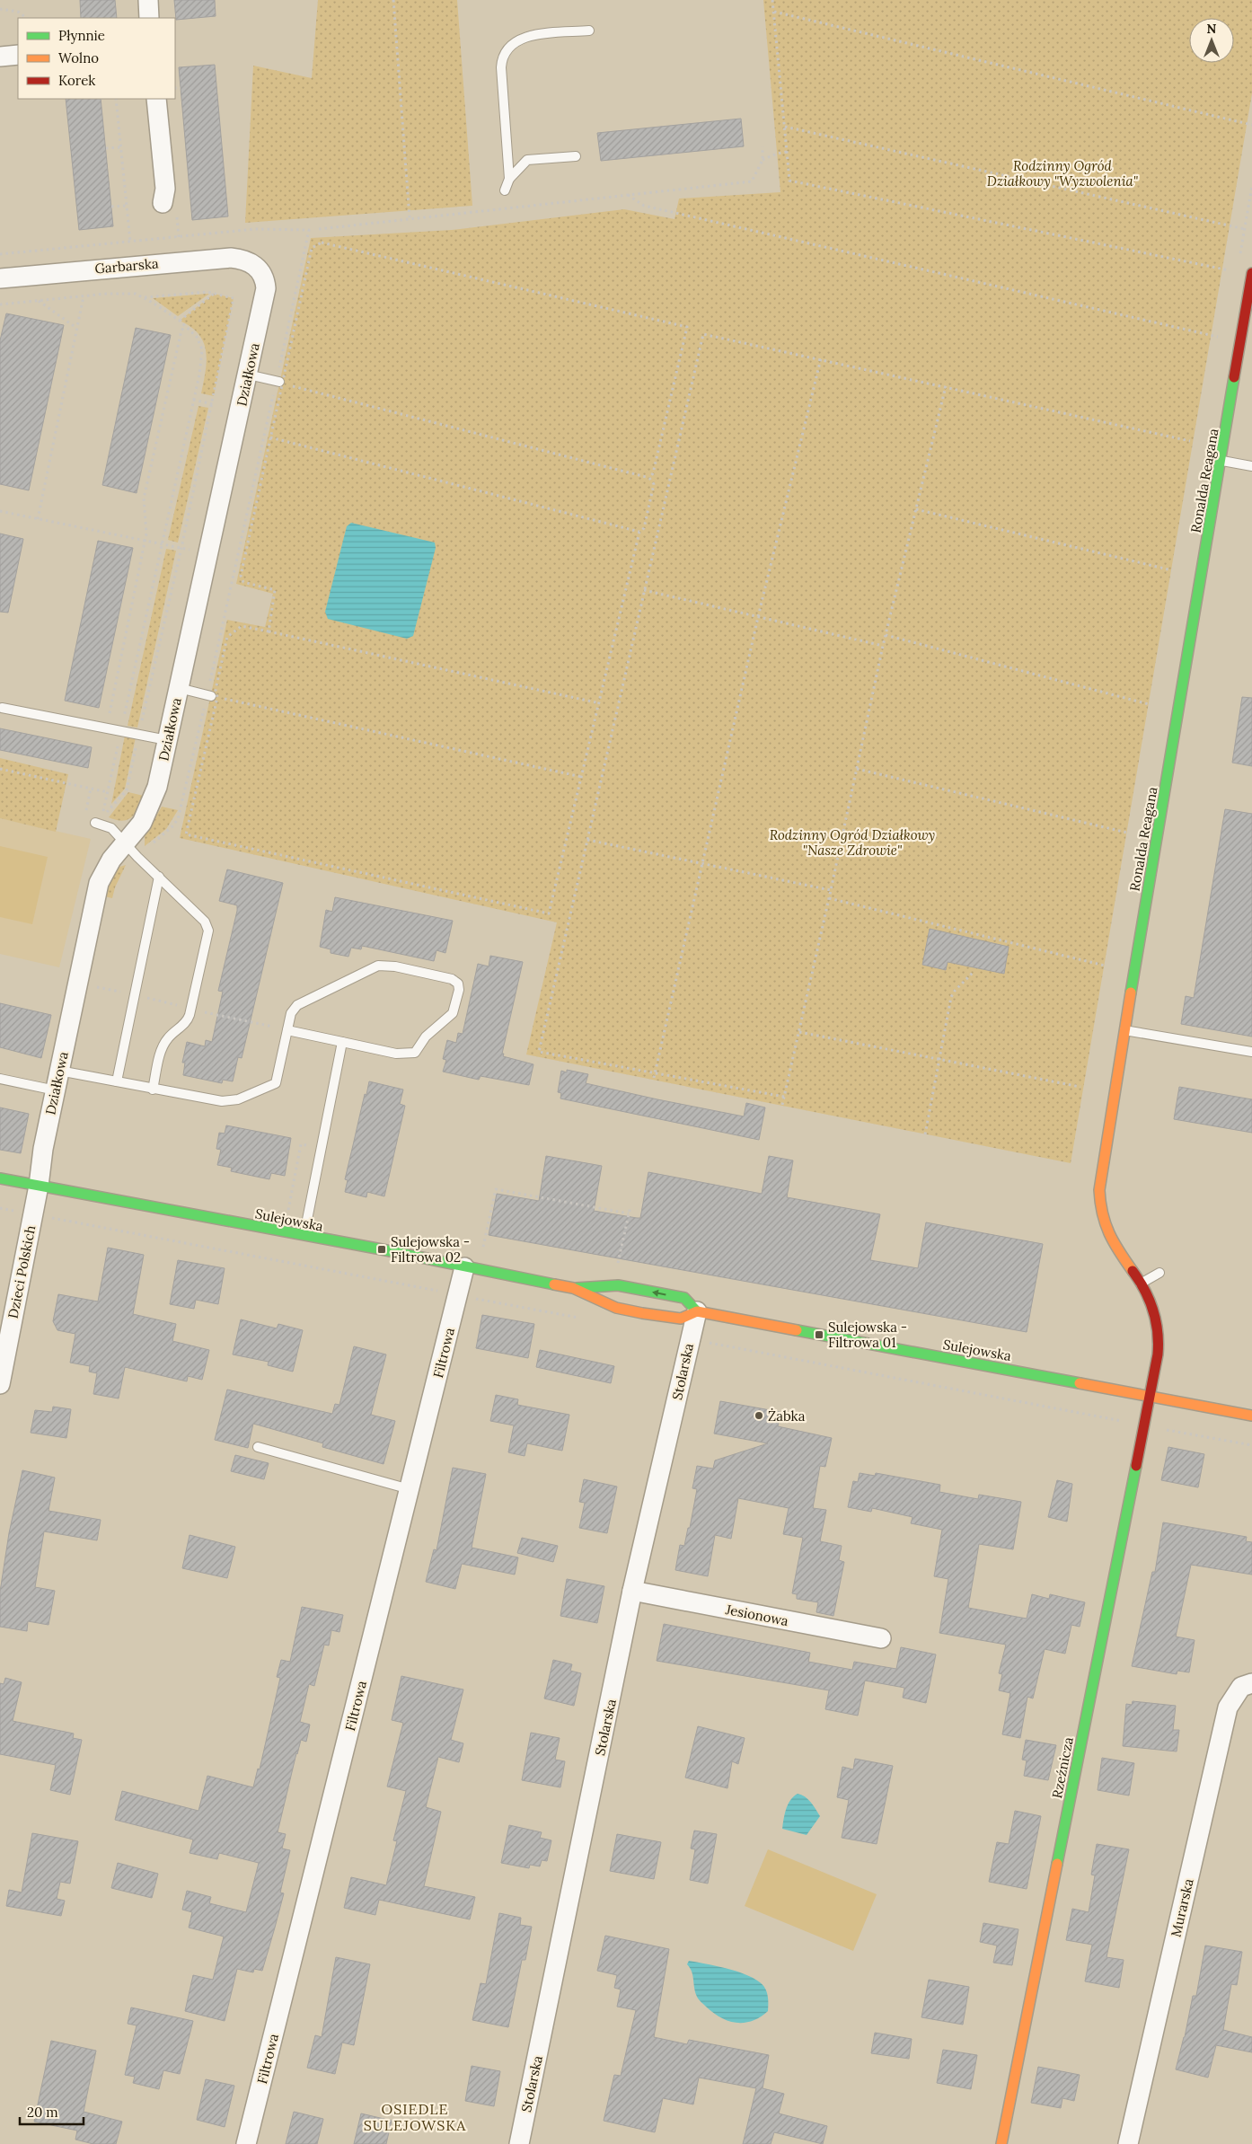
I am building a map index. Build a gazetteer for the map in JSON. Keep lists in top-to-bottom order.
{
  "streets": {
    "street": [
      "Garbarska",
      "Działkowa",
      "Ronalda Reagana",
      "Sulejowska",
      "Dzieci Polskich",
      "Filtrowa",
      "Stolarska",
      "Jesionowa",
      "Rzeźnicza",
      "Murarska"
    ]
  },
  "crossings": [
    ["Garbarska", "Działkowa"],
    ["Działkowa", "Sulejowska"],
    ["Działkowa", "Dzieci Polskich"],
    ["Ronalda Reagana", "Sulejowska"],
    ["Ronalda Reagana", "Rzeźnicza"],
    ["Sulejowska", "Dzieci Polskich"],
    ["Sulejowska", "Filtrowa"],
    ["Sulejowska", "Stolarska"],
    ["Sulejowska", "Rzeźnicza"],
    ["Stolarska", "Jesionowa"]
  ],
  "districts": ["OSIEDLE SULEJOWSKA"],
  "parks": ["Rodzinny Ogród Działkowy \"Wyzwolenia\"", "Rodzinny Ogród Działkowy \"Nasze Zdrowie\""],
  "places": {
    "transit": ["Sulejowska - Filtrowa 02", "Sulejowska - Filtrowa 01"],
    "other": ["Żabka"]
  },
  "legend": ["Płynnie", "Wolno", "Korek"],
  "scale_bar": "20 m",
  "north": "top"
}
